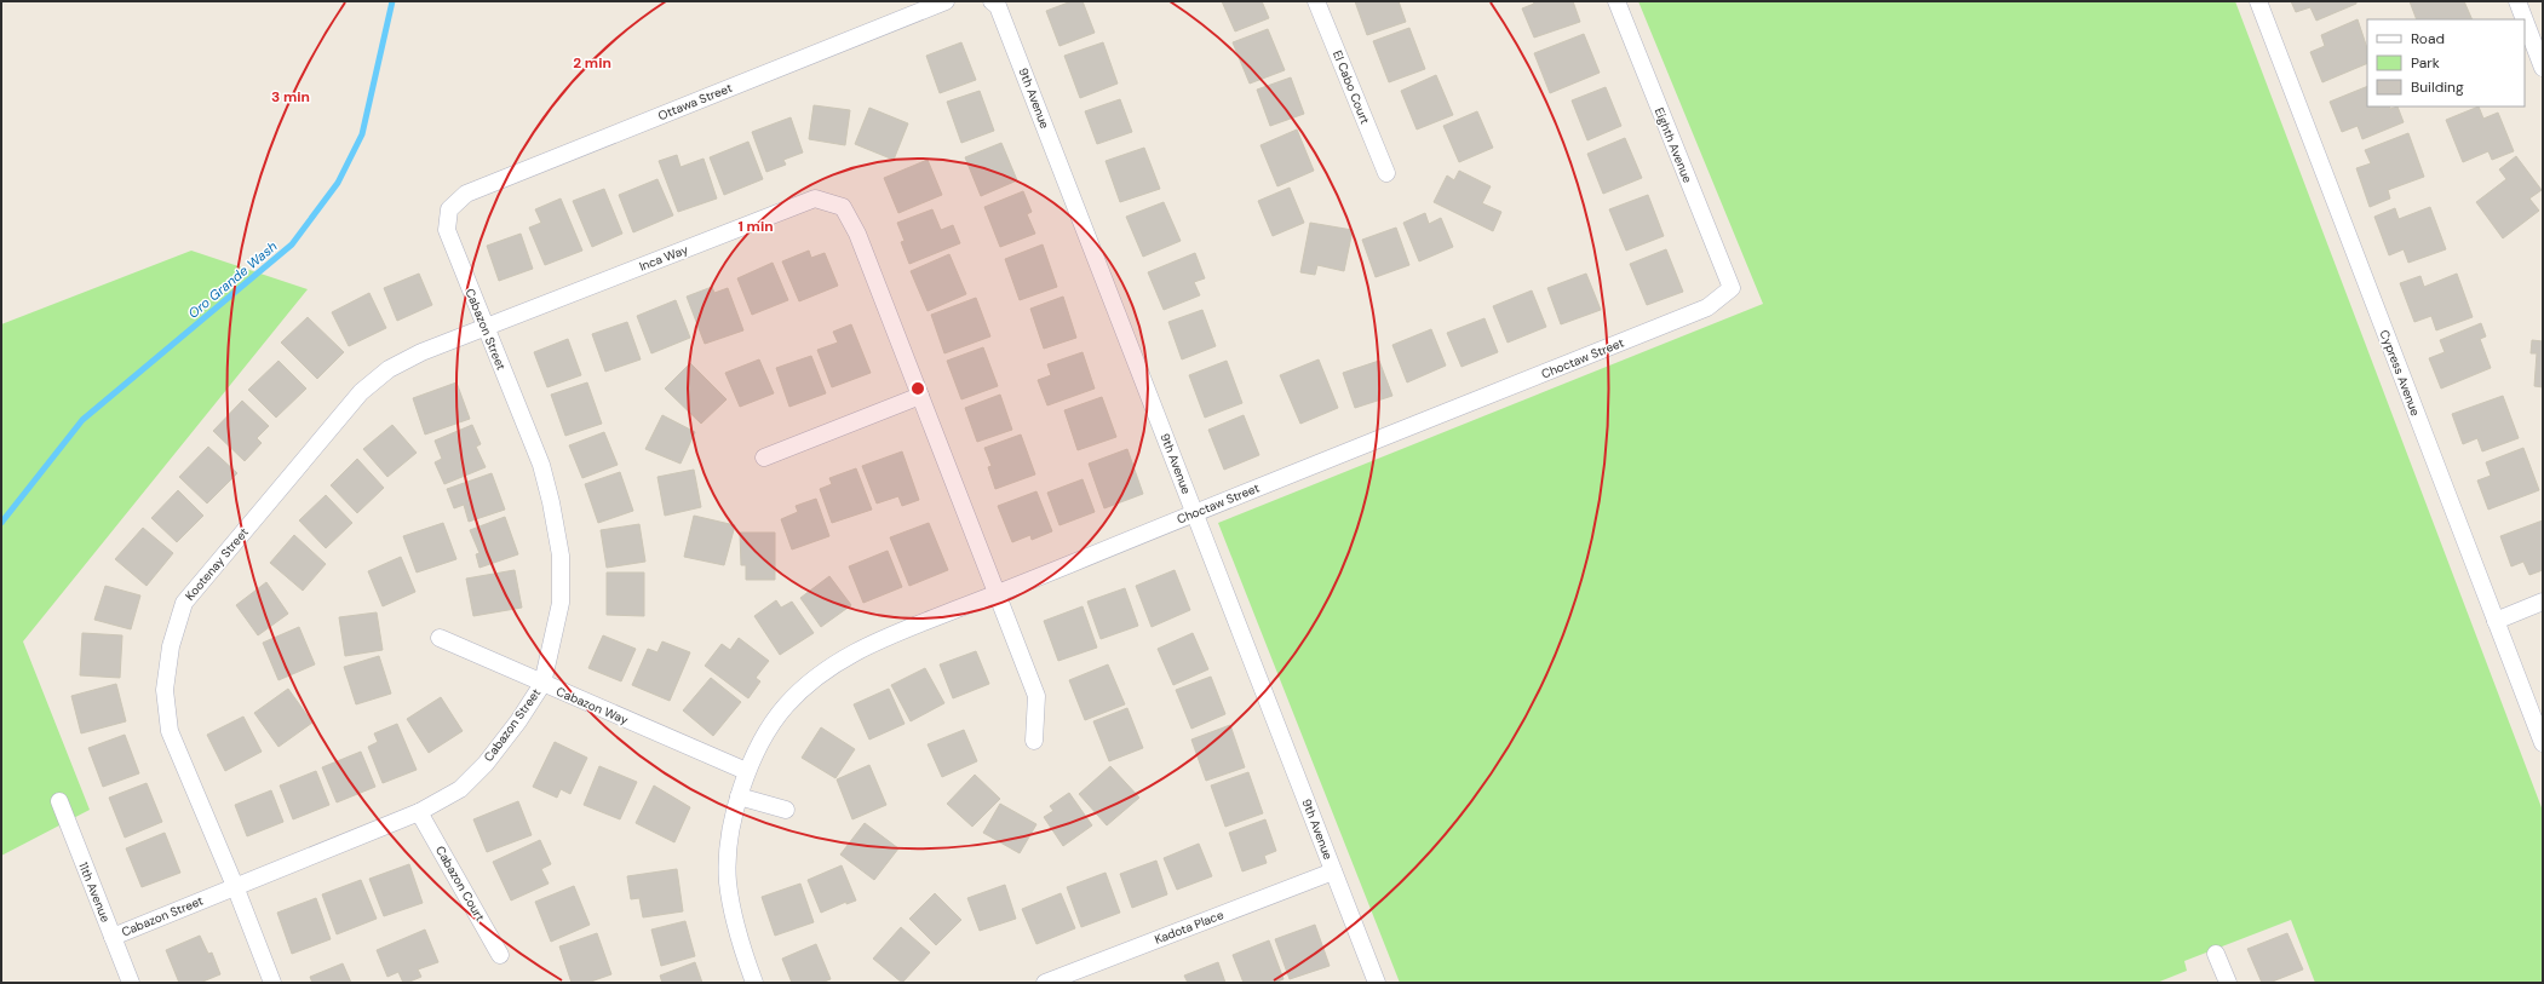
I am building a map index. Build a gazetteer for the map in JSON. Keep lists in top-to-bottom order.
{
  "streets": {
    "street": [
      "El Cabo Court",
      "9th Avenue",
      "Ottawa Street",
      "Eighth Avenue",
      "Inca Way",
      "Cabazon Street",
      "Choctaw Street",
      "Cypress Avenue",
      "Kootenay Street",
      "Cabazon Way",
      "Cabazon Court",
      "11th Avenue",
      "Kadota Place"
    ]
  },
  "crossings": [
    ["9th Avenue", "Choctaw Street"],
    ["9th Avenue", "Kadota Place"],
    ["Ottawa Street", "Cabazon Street"],
    ["Eighth Avenue", "Choctaw Street"],
    ["Inca Way", "Cabazon Street"],
    ["Inca Way", "Kootenay Street"],
    ["Cabazon Street", "Kootenay Street"],
    ["Cabazon Street", "Cabazon Way"],
    ["Cabazon Street", "Cabazon Court"],
    ["Cabazon Street", "11th Avenue"],
    ["Choctaw Street", "Cabazon Way"]
  ],
  "water": ["Oro Grande Wash"],
  "legend": ["Road", "Park", "Building"],
  "rings": ["2 min", "3 min", "1 min"]
}
